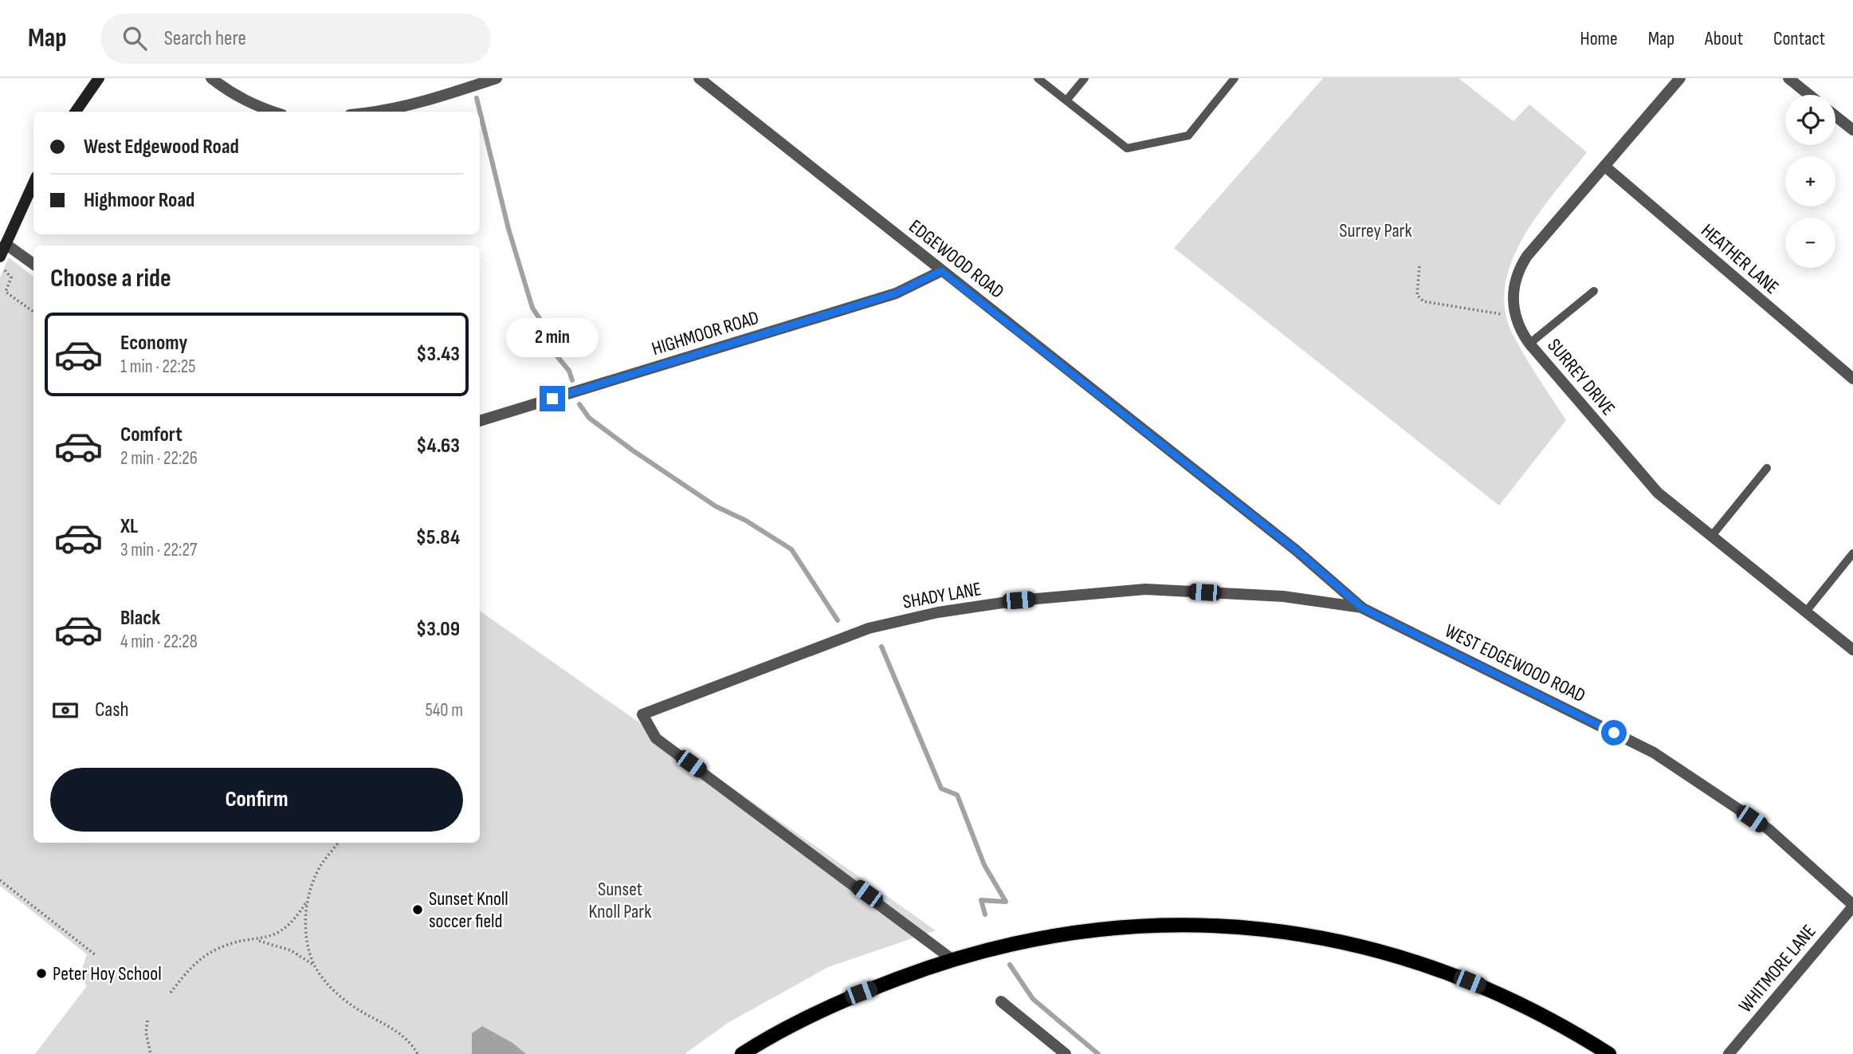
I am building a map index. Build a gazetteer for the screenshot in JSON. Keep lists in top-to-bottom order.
{
  "streets": {
    "street": [
      "EDGEWOOD ROAD",
      "HEATHER LANE",
      "HIGHMOOR ROAD",
      "SURREY DRIVE",
      "SHADY LANE",
      "WEST EDGEWOOD ROAD",
      "WHITMORE LANE"
    ]
  },
  "crossings": [
    ["EDGEWOOD ROAD", "HIGHMOOR ROAD"],
    ["EDGEWOOD ROAD", "WEST EDGEWOOD ROAD"],
    ["HEATHER LANE", "SURREY DRIVE"],
    ["SHADY LANE", "WEST EDGEWOOD ROAD"],
    ["WEST EDGEWOOD ROAD", "WHITMORE LANE"]
  ],
  "parks": ["Surrey Park", "Sunset Knoll Park"],
  "places": ["Sunset Knoll soccer field", "Peter Hoy School"],
  "page": {
    "header": "Map",
    "search": "Search here",
    "nav": [
      "Home",
      "Map",
      "About",
      "Contact"
    ],
    "map_buttons": ["+", "−"],
    "banner": ["West Edgewood Road", "Highmoor Road"],
    "heading": "Choose a ride",
    "list": [
      {
        "name": "Economy",
        "note": "1 min · 22:25",
        "value": "$3.43"
      },
      {
        "name": "Comfort",
        "note": "2 min · 22:26",
        "value": "$4.63"
      },
      {
        "name": "XL",
        "note": "3 min · 22:27",
        "value": "$5.84"
      },
      {
        "name": "Black",
        "note": "4 min · 22:28",
        "value": "$3.09"
      }
    ],
    "bubble": "2 min",
    "pay": ["Cash", "540 m"],
    "buttons": "Confirm"
  }
}
